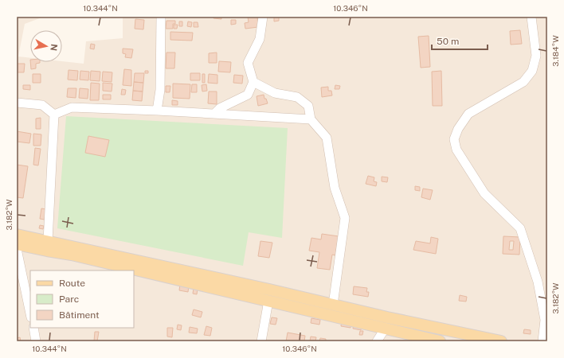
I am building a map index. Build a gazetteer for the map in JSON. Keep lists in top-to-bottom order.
{
  "legend": ["Route", "Parc", "Bâtiment"],
  "scale_bar": "50 m",
  "north": "right",
  "coordinates": [
    "10.344°N",
    "10.346°N",
    "3.184°W",
    "3.182°W"
  ]
}
